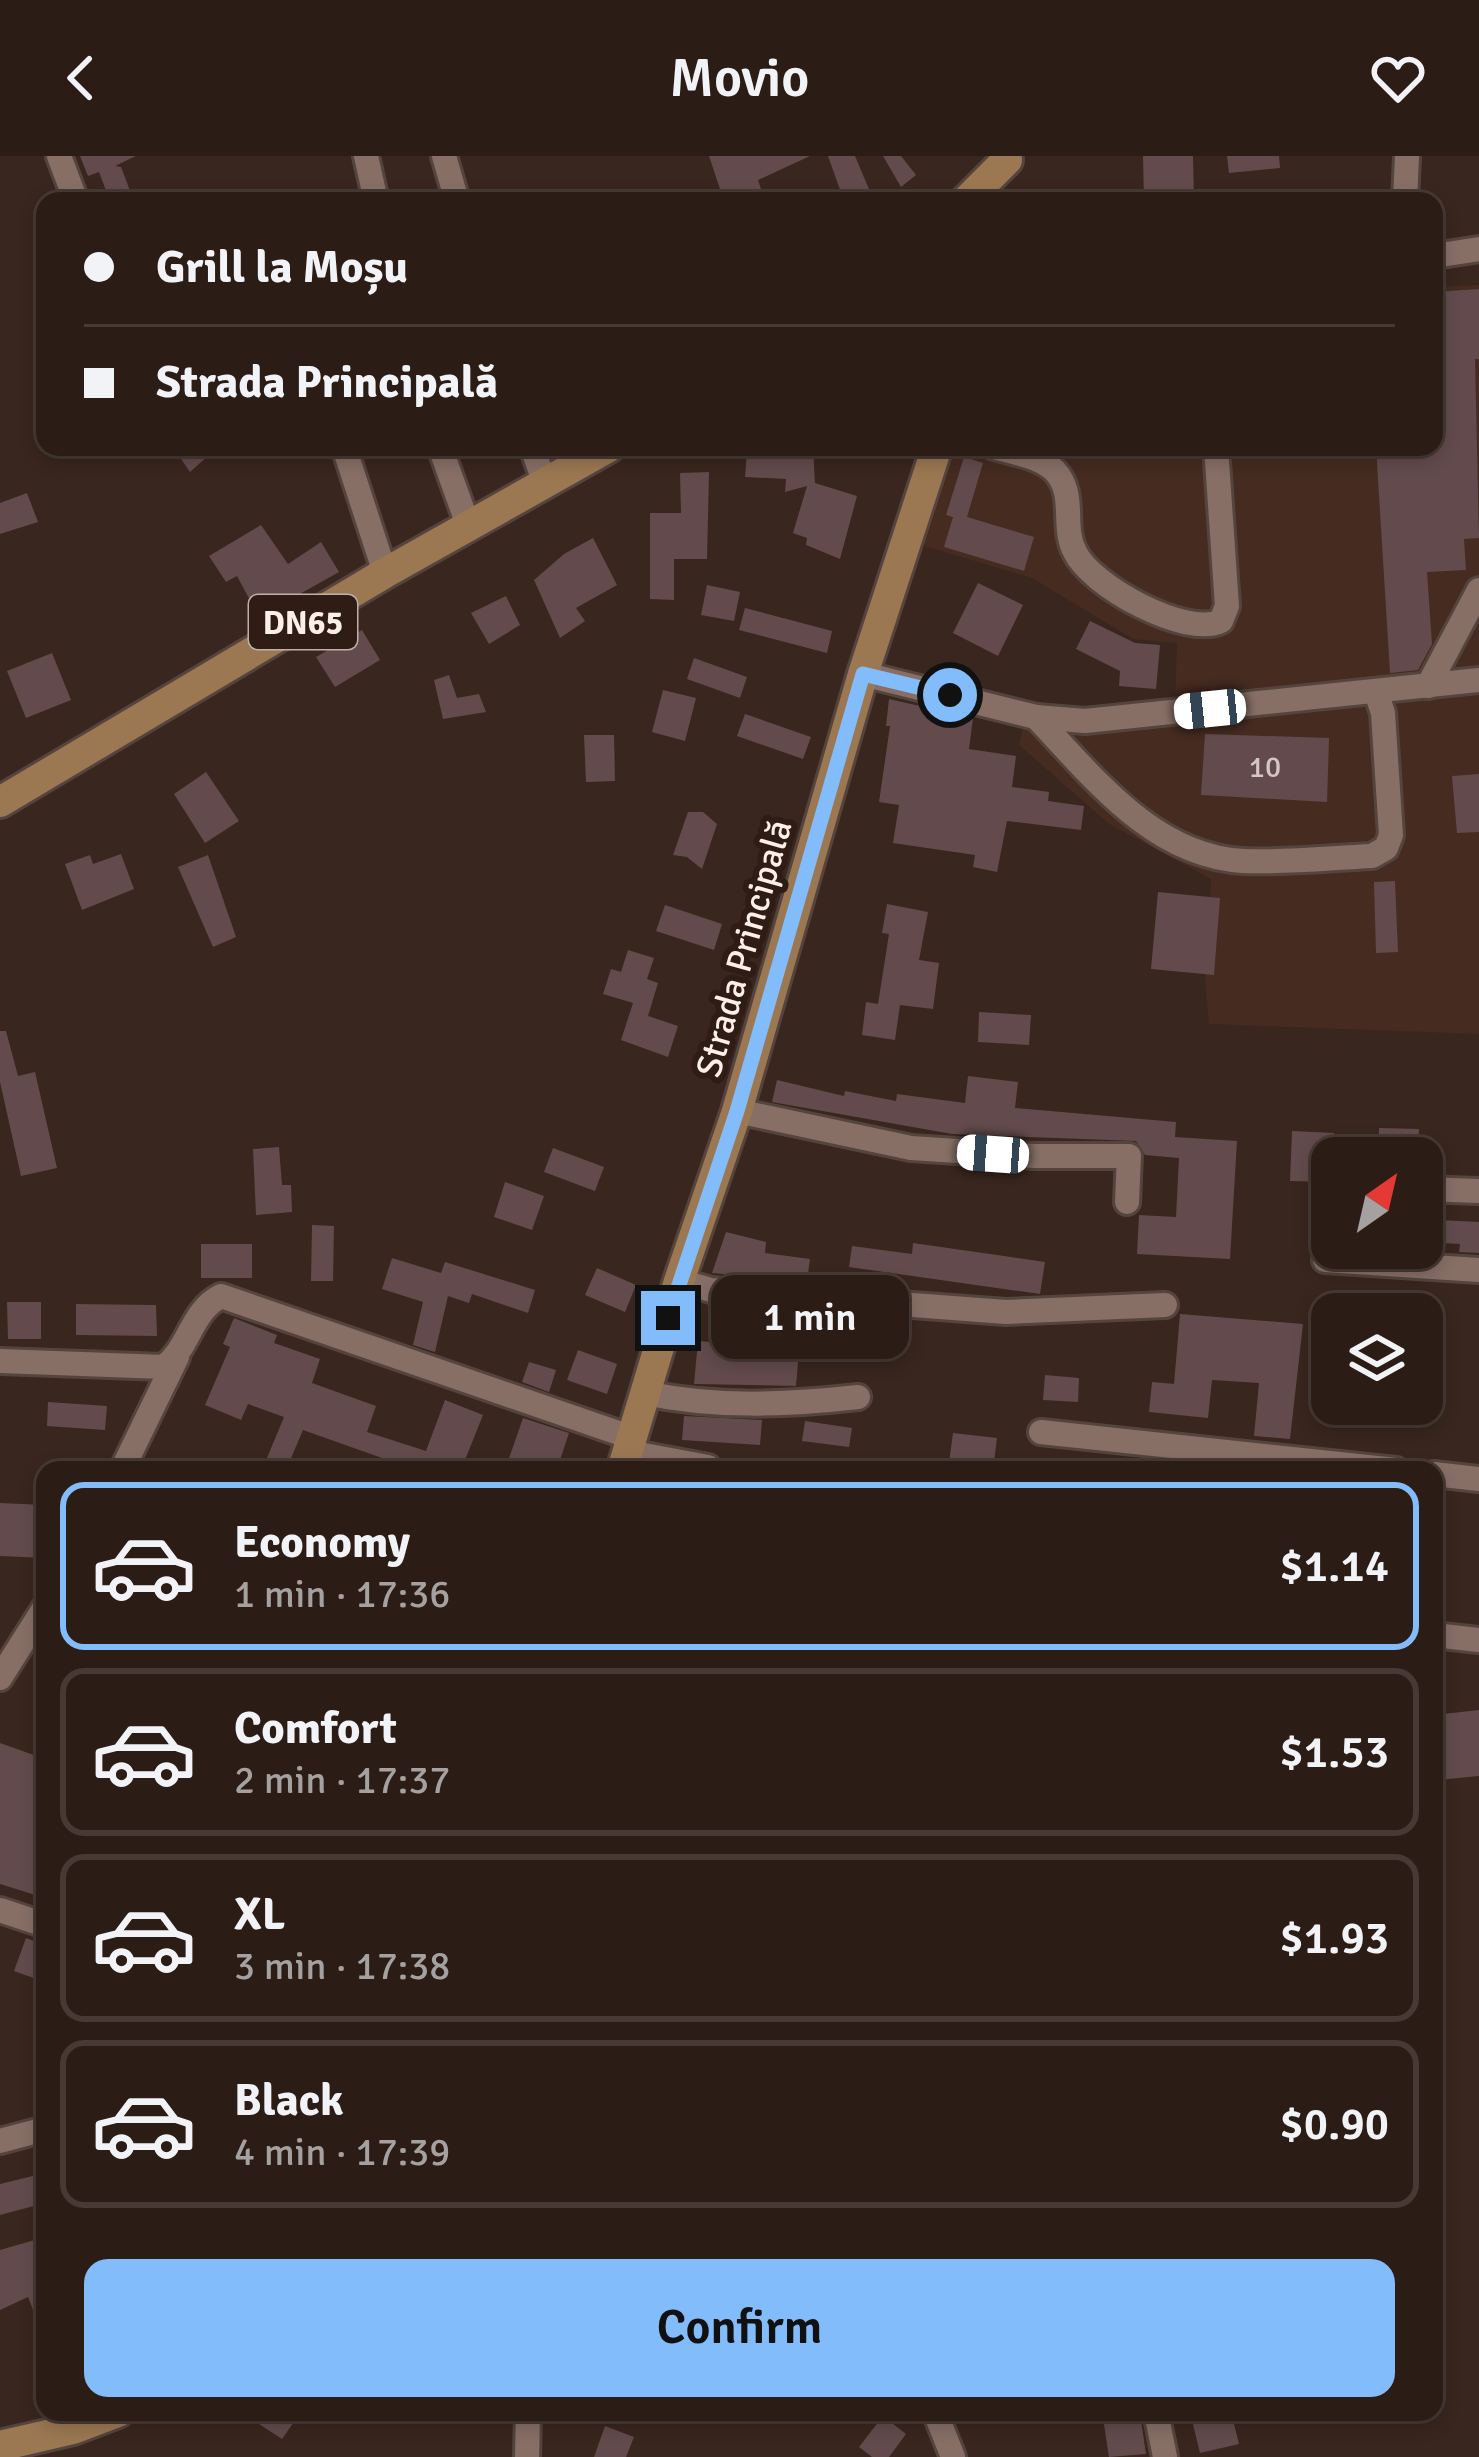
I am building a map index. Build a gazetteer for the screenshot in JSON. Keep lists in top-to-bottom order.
{
  "streets": {
    "main road": ["DN65", "Strada Principală"]
  },
  "house_numbers": ["10"],
  "north": "top right",
  "page": {
    "header": "Movio",
    "banner": ["Grill la Moșu", "Strada Principală"],
    "bubble": "1 min",
    "list": [
      {
        "name": "Economy",
        "note": "1 min · 17:36",
        "value": "$1.14"
      },
      {
        "name": "Comfort",
        "note": "2 min · 17:37",
        "value": "$1.53"
      },
      {
        "name": "XL",
        "note": "3 min · 17:38",
        "value": "$1.93"
      },
      {
        "name": "Black",
        "note": "4 min · 17:39",
        "value": "$0.90"
      }
    ],
    "buttons": "Confirm"
  }
}
